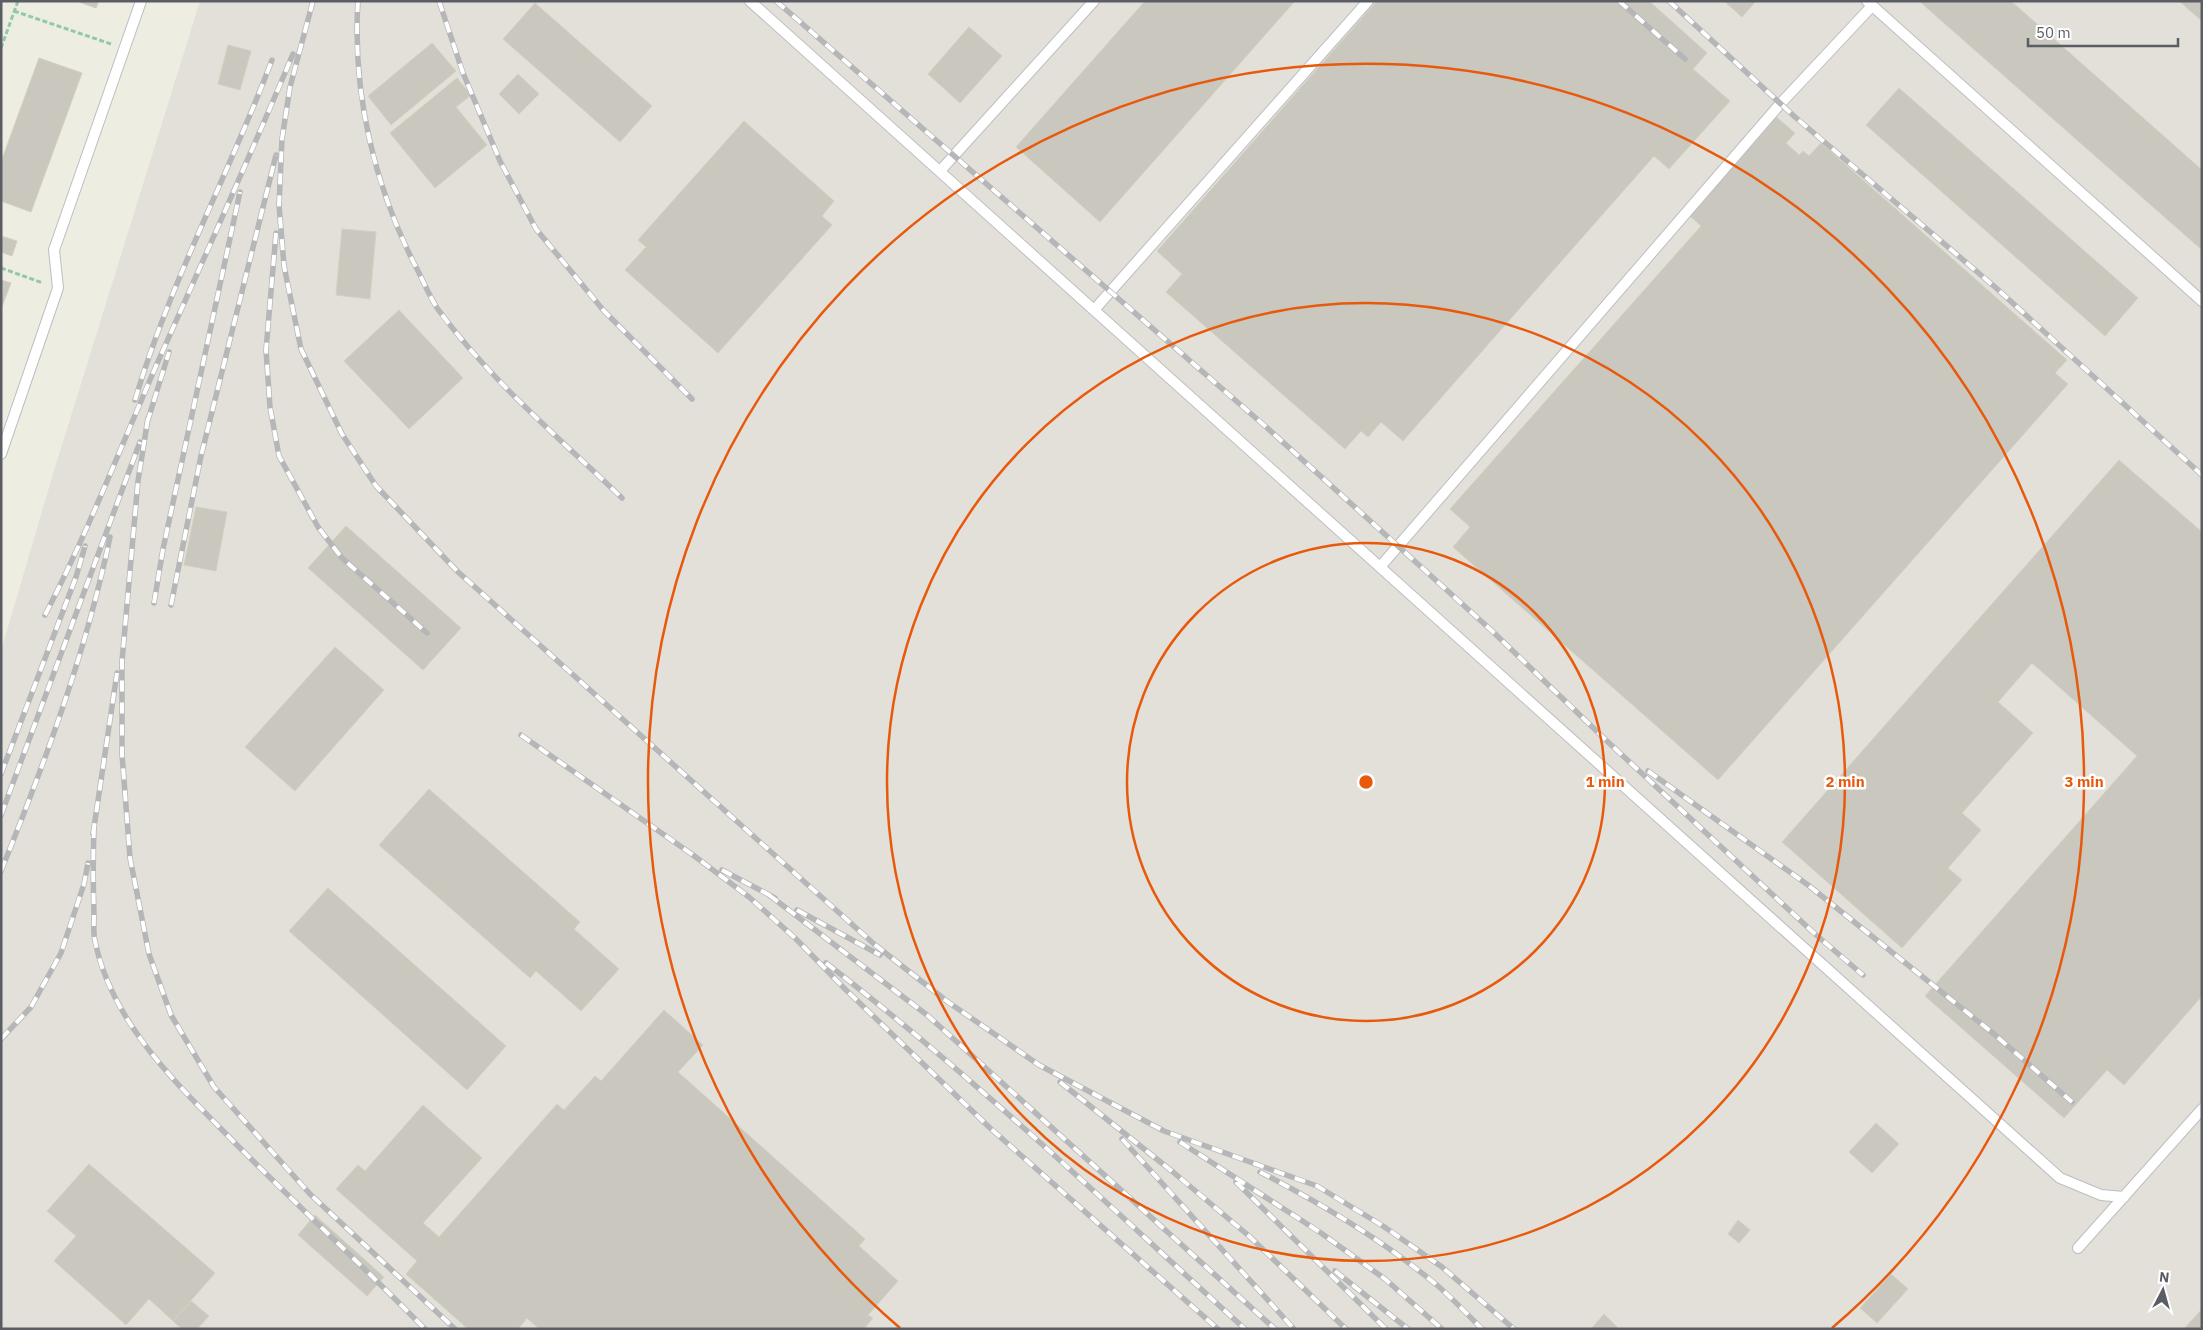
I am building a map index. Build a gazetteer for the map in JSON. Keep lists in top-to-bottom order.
{
  "scale_bar": "50 m",
  "north": "top",
  "rings": ["1 min", "2 min", "3 min"]
}
